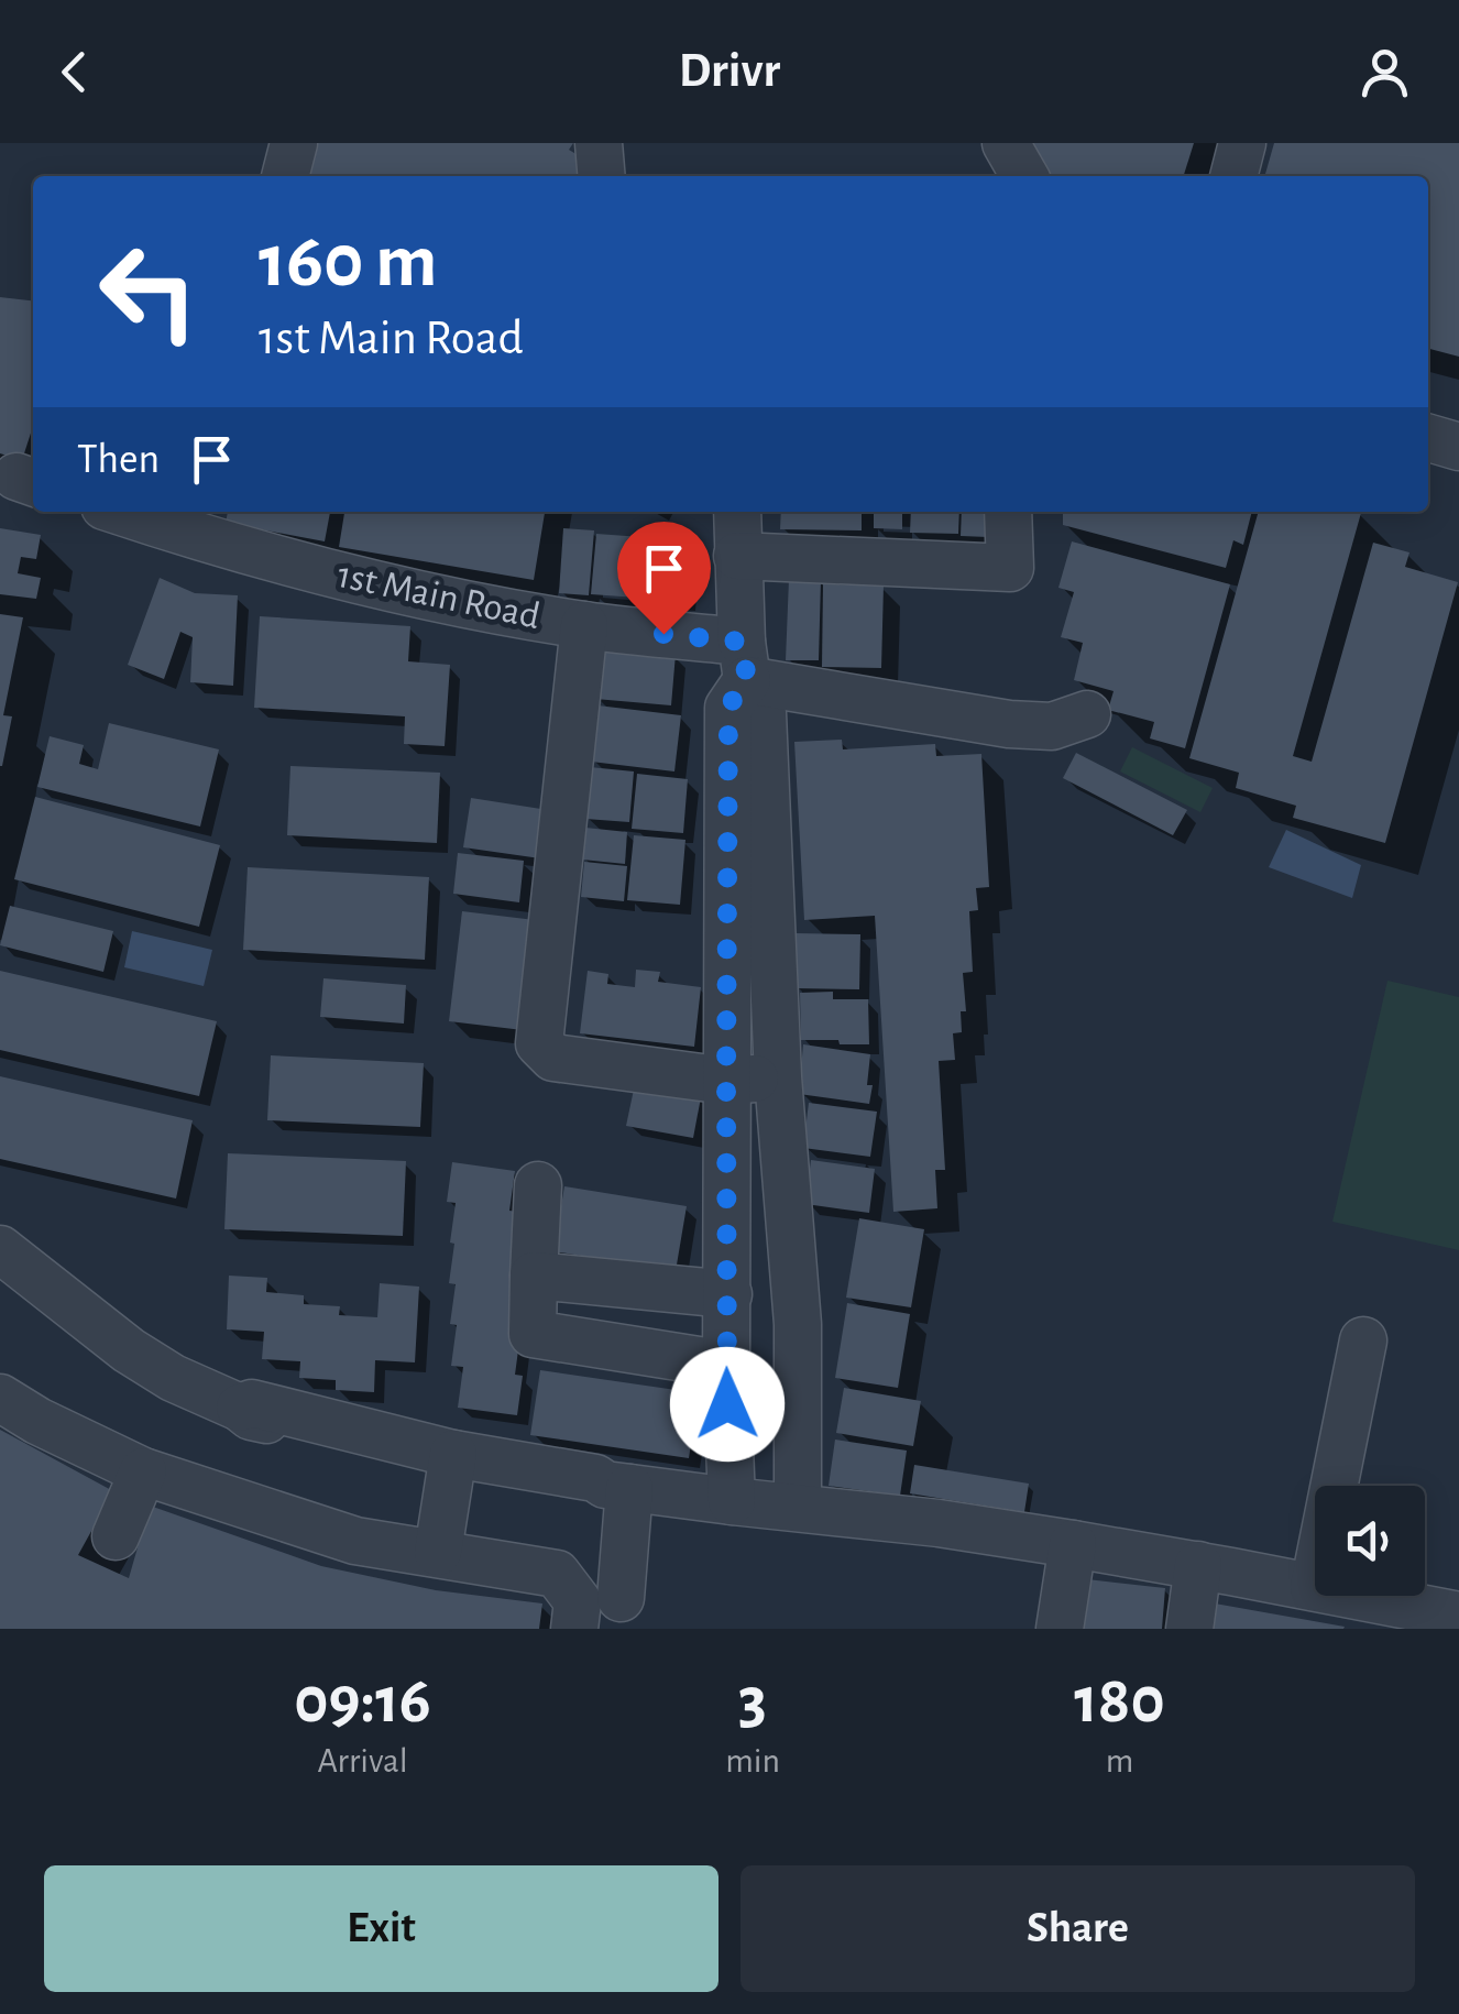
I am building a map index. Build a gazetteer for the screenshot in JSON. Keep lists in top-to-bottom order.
{
  "streets": {
    "street": ["1st Main Road"]
  },
  "page": {
    "header": "Drivr",
    "turn": ["160 m", "1st Main Road"],
    "then": "Then",
    "eta": [
      "09:16",
      "Arrival",
      "3",
      "min",
      "180",
      "m"
    ],
    "buttons": ["Exit", "Share"]
  }
}
